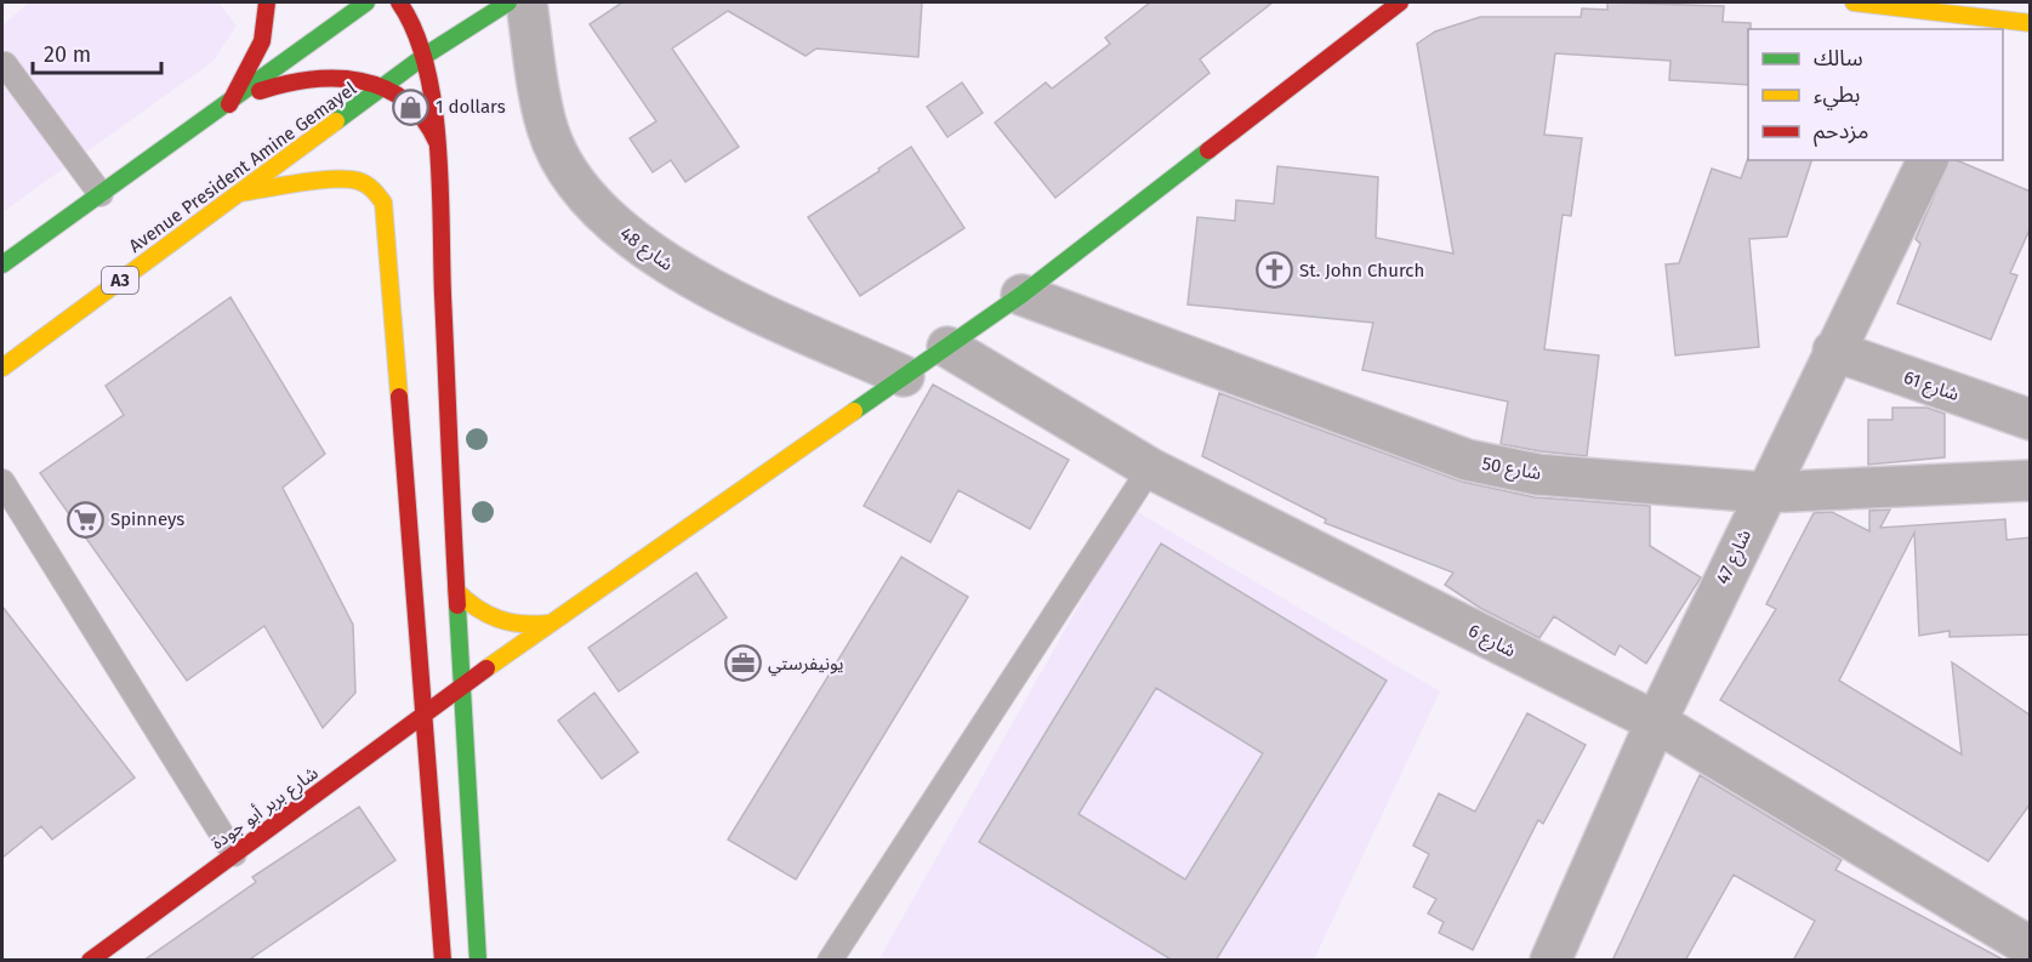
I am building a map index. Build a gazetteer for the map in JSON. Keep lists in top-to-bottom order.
{
  "streets": {
    "main road": ["Avenue President Amine Gemayel", "A3", "شارع بربر أبو جودة"],
    "street": [
      "شارع 48",
      "شارع 61",
      "شارع 50",
      "شارع 47",
      "شارع 6"
    ]
  },
  "crossings": [
    ["شارع 48", "شارع بربر أبو جودة"],
    ["شارع 61", "شارع 47"],
    ["شارع 50", "شارع 47"],
    ["شارع 50", "شارع بربر أبو جودة"],
    ["شارع 47", "شارع 6"],
    ["شارع 6", "شارع بربر أبو جودة"]
  ],
  "places": {
    "shop": ["1 dollars"],
    "church": ["St. John Church"],
    "supermarket": ["Spinneys"],
    "office": ["يونيفرستي"]
  },
  "legend": ["سالك", "بطيء", "مزدحم"],
  "scale_bar": "20 m"
}
